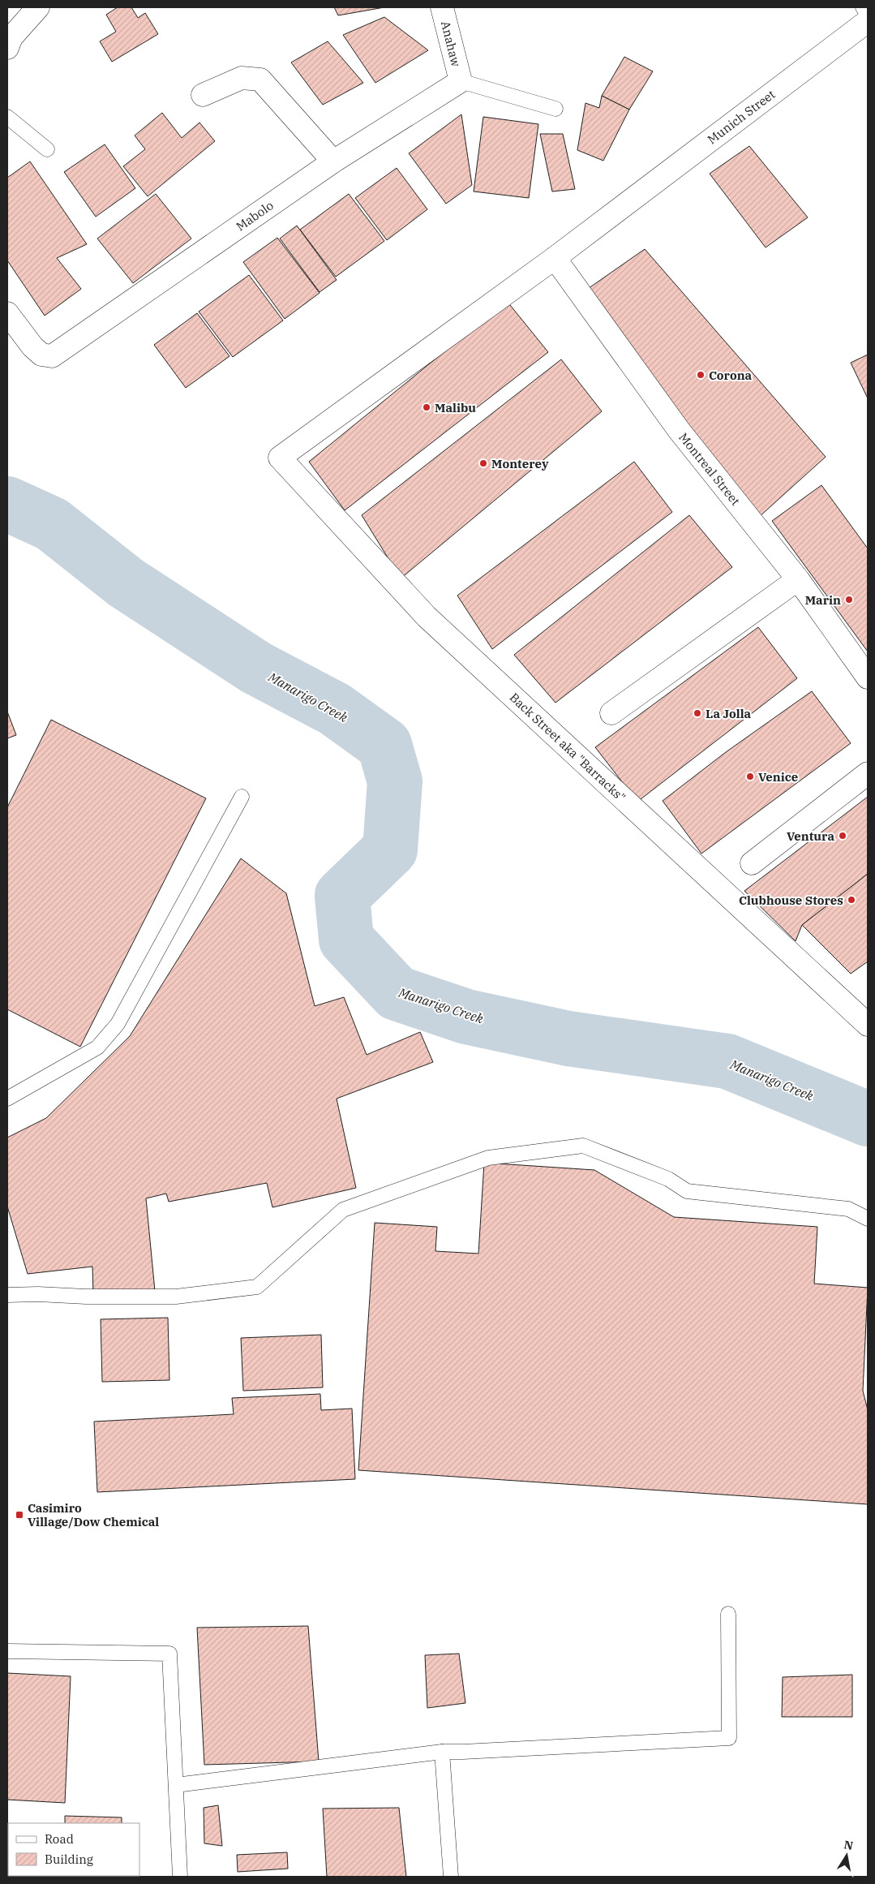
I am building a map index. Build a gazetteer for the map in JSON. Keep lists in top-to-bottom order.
{
  "streets": {
    "street": [
      "Anahaw",
      "Munich Street",
      "Mabolo",
      "Montreal Street",
      "Back Street aka \"Barracks\""
    ]
  },
  "crossings": [
    ["Anahaw", "Mabolo"],
    ["Munich Street", "Montreal Street"],
    ["Munich Street", "Back Street aka \"Barracks\""]
  ],
  "water": ["Manarigo Creek"],
  "places": {
    "other": [
      "Corona",
      "Malibu",
      "Monterey",
      "Marin",
      "La Jolla",
      "Venice",
      "Ventura",
      "Clubhouse Stores"
    ],
    "transit": ["Casimiro Village/Dow Chemical"]
  },
  "legend": ["Road", "Building"],
  "north": "top"
}
